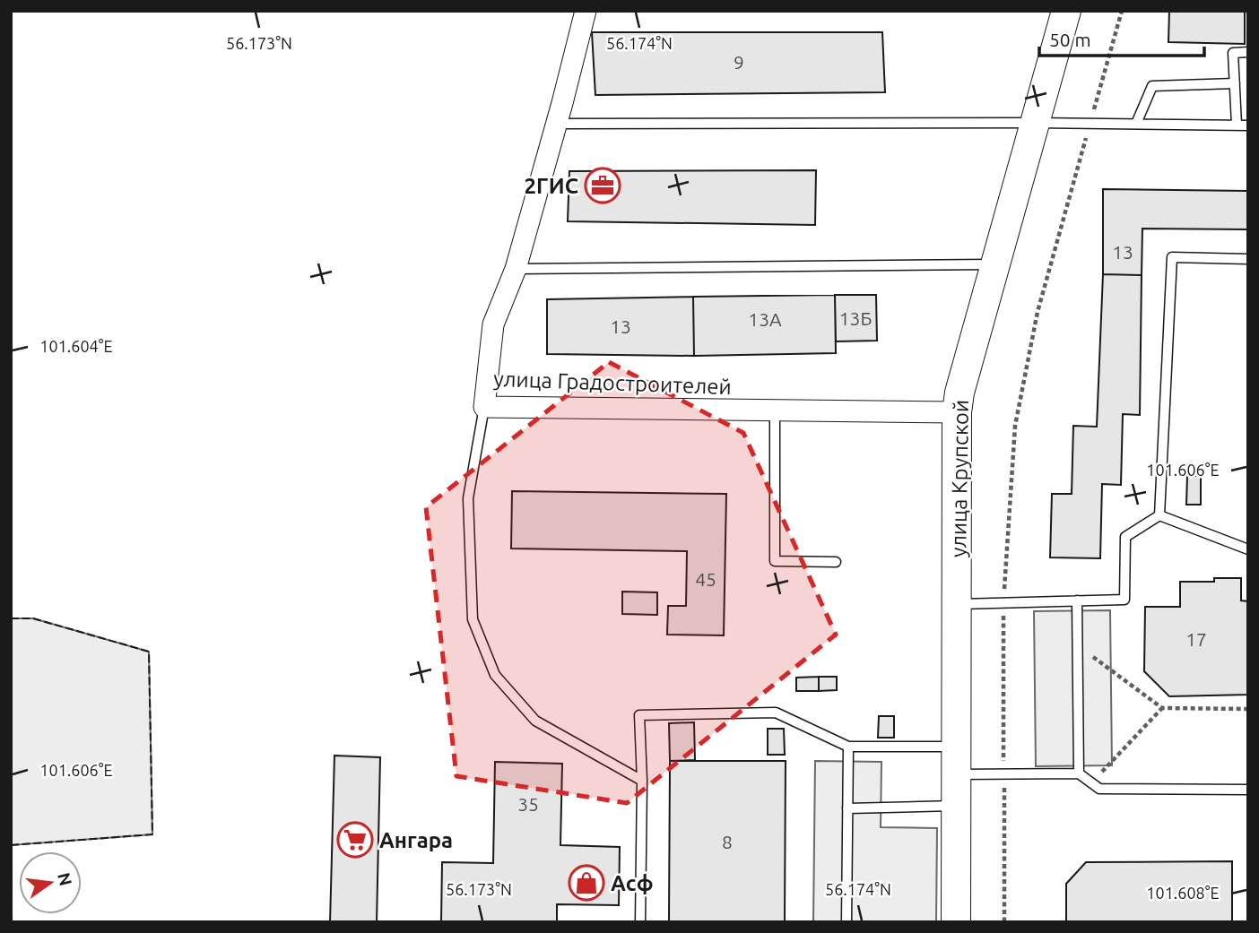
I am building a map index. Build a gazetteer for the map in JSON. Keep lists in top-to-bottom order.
{
  "streets": {
    "main road": ["улица Крупской"],
    "street": ["улица Градостроителей"]
  },
  "crossings": [
    ["улица Градостроителей", "улица Крупской"]
  ],
  "places": {
    "office": ["2ГИС"],
    "supermarket": ["Ангара"],
    "shop": ["Асф"]
  },
  "house_numbers": [
    "9",
    "13",
    "13Б",
    "13А",
    "13",
    "45",
    "17",
    "35",
    "8"
  ],
  "scale_bar": "50 m",
  "north": "right",
  "coordinates": [
    "56.173°N",
    "56.174°N",
    "101.604°E",
    "101.606°E",
    "101.608°E"
  ]
}
